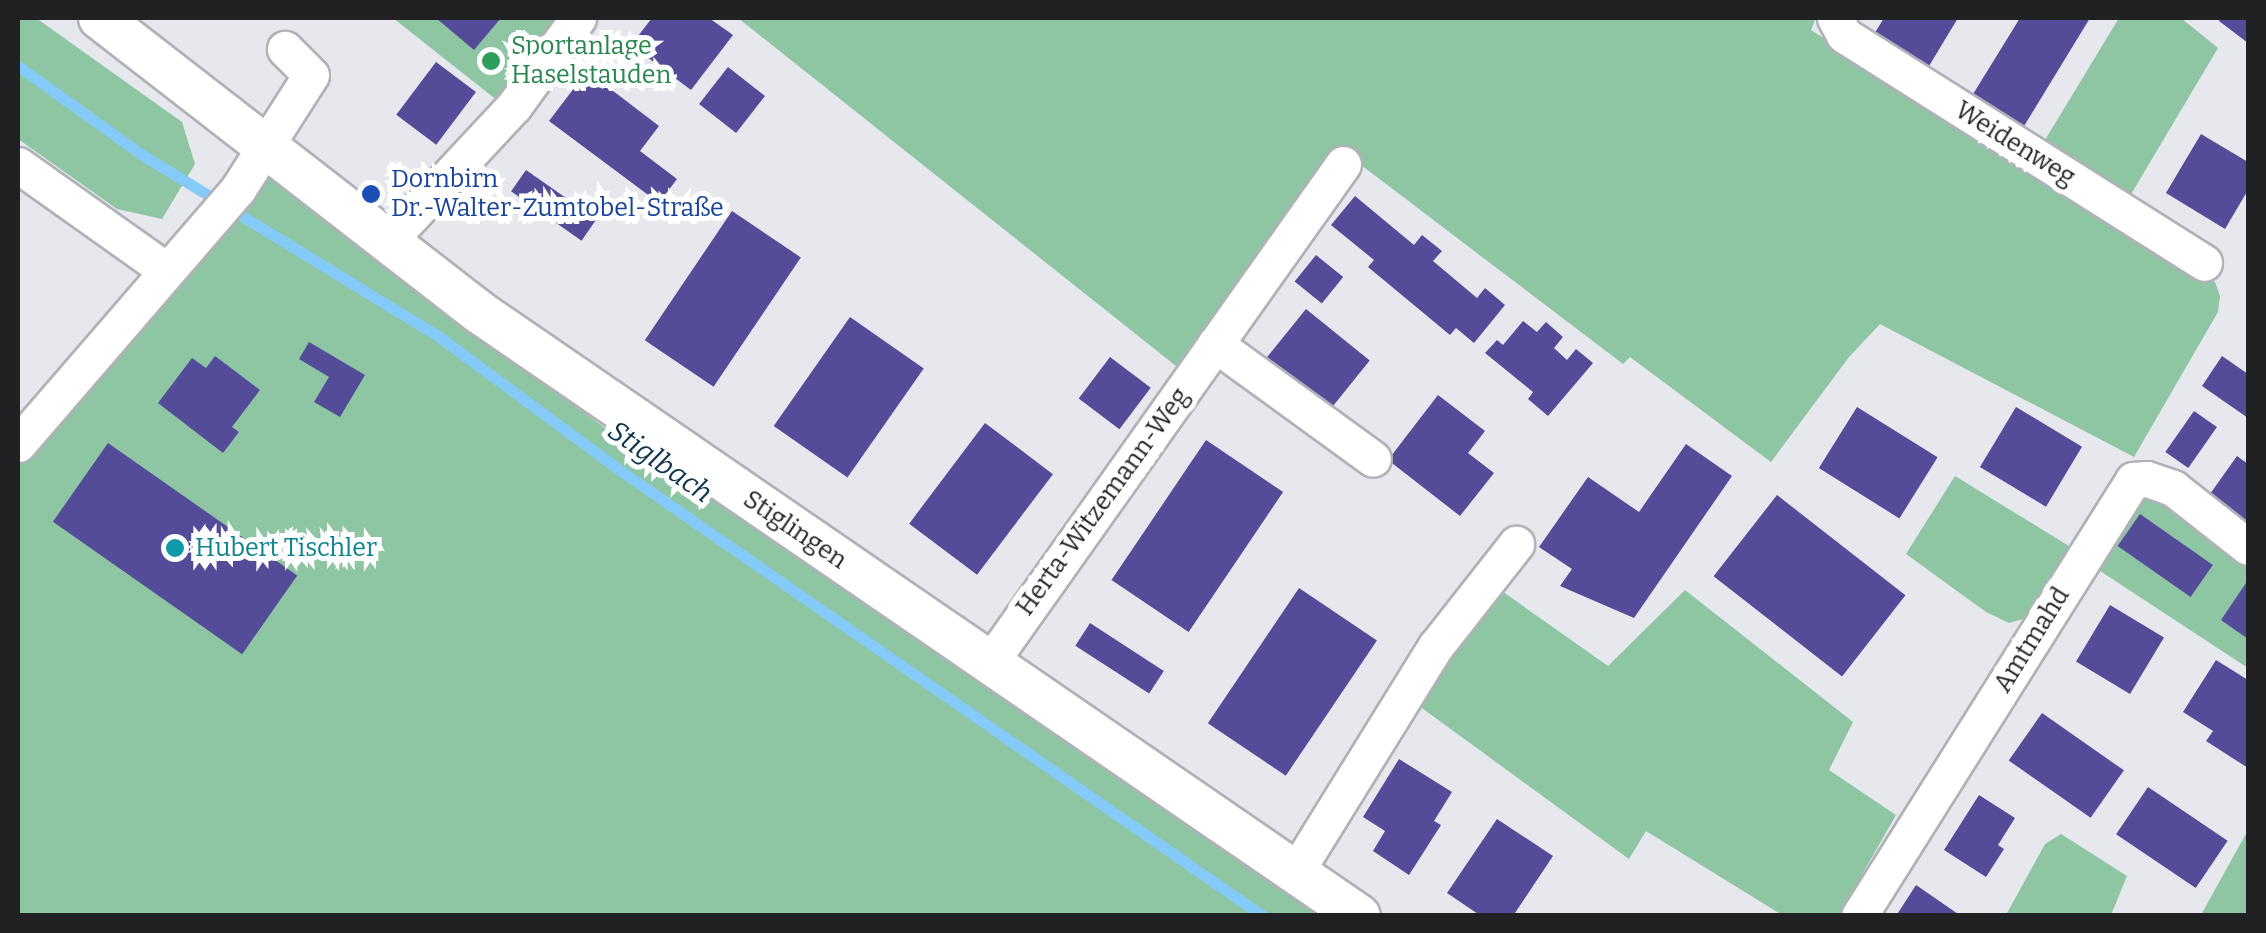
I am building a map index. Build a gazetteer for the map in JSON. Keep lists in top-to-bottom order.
{
  "streets": {
    "main road": ["Stiglingen"],
    "street": ["Weidenweg", "Herta-Witzemann-Weg", "Amtmahd"]
  },
  "crossings": [
    ["Herta-Witzemann-Weg", "Stiglingen"]
  ],
  "water": ["Stiglbach"],
  "places": ["Sportanlage Haselstauden", "Dornbirn Dr.-Walter-Zumtobel-Straße", "Hubert Tischler"]
}
